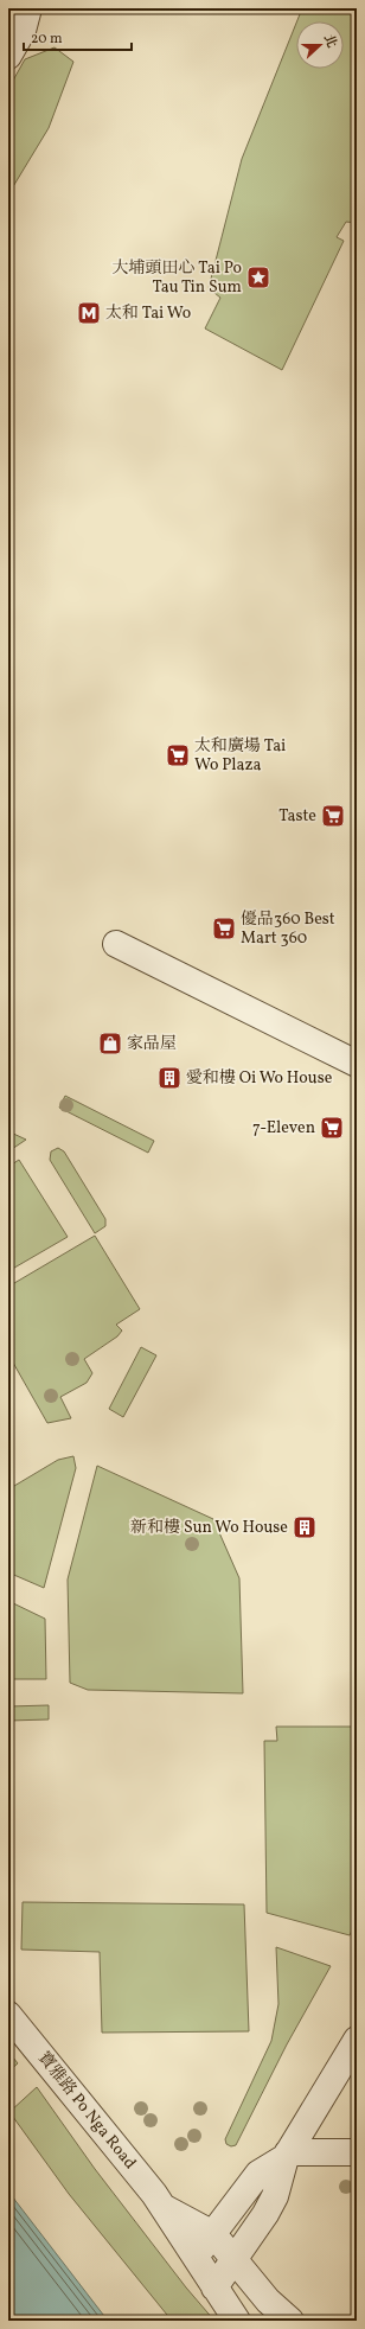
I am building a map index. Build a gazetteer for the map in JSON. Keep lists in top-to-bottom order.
{
  "streets": {
    "street": ["寶雅路 Po Nga Road"]
  },
  "places": {
    "place": ["大埔頭田心 Tai Po Tau Tin Sum"],
    "metro station": ["太和 Tai Wo"],
    "supermarket": [
      "太和廣場 Tai Wo Plaza",
      "Taste",
      "優品360 Best Mart 360",
      "7-Eleven"
    ],
    "shop": ["家品屋"],
    "building": ["愛和樓 Oi Wo House", "新和樓 Sun Wo House"]
  },
  "scale_bar": "20 m",
  "north": "right"
}
